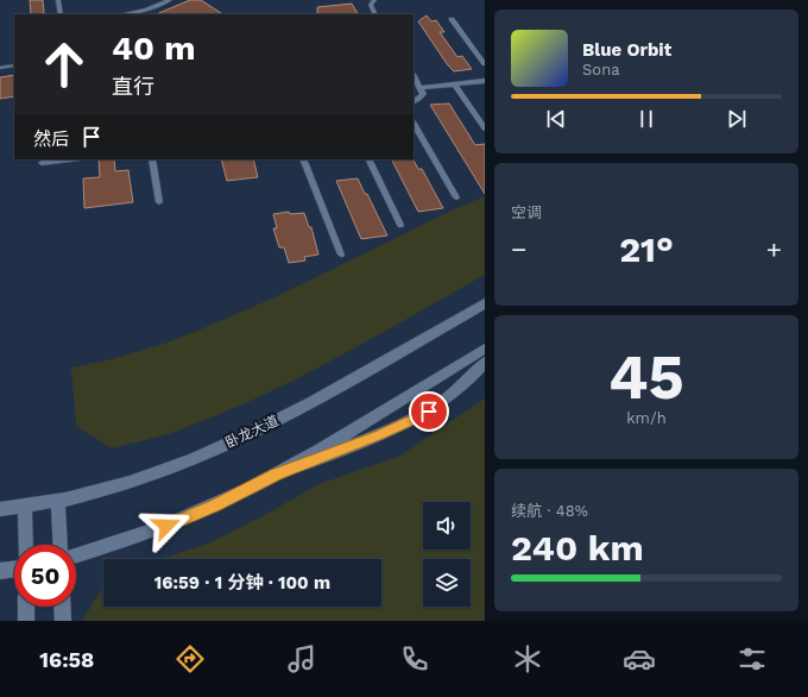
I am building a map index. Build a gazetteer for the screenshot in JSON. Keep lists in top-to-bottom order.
{
  "streets": {
    "main road": ["卧龙大道"]
  },
  "page": {
    "turn": ["40 m", "直行"],
    "song": ["Blue Orbit", "Sona"],
    "then": "然后",
    "tile": [
      "空调",
      ["45", "km/h"],
      ["续航 · 48%", "240 km"]
    ],
    "heat": ["−", "21°", "+"],
    "limit": "50",
    "trip": "16:59 · 1 分钟 · 100 m",
    "tabs": "16:58"
  }
}
